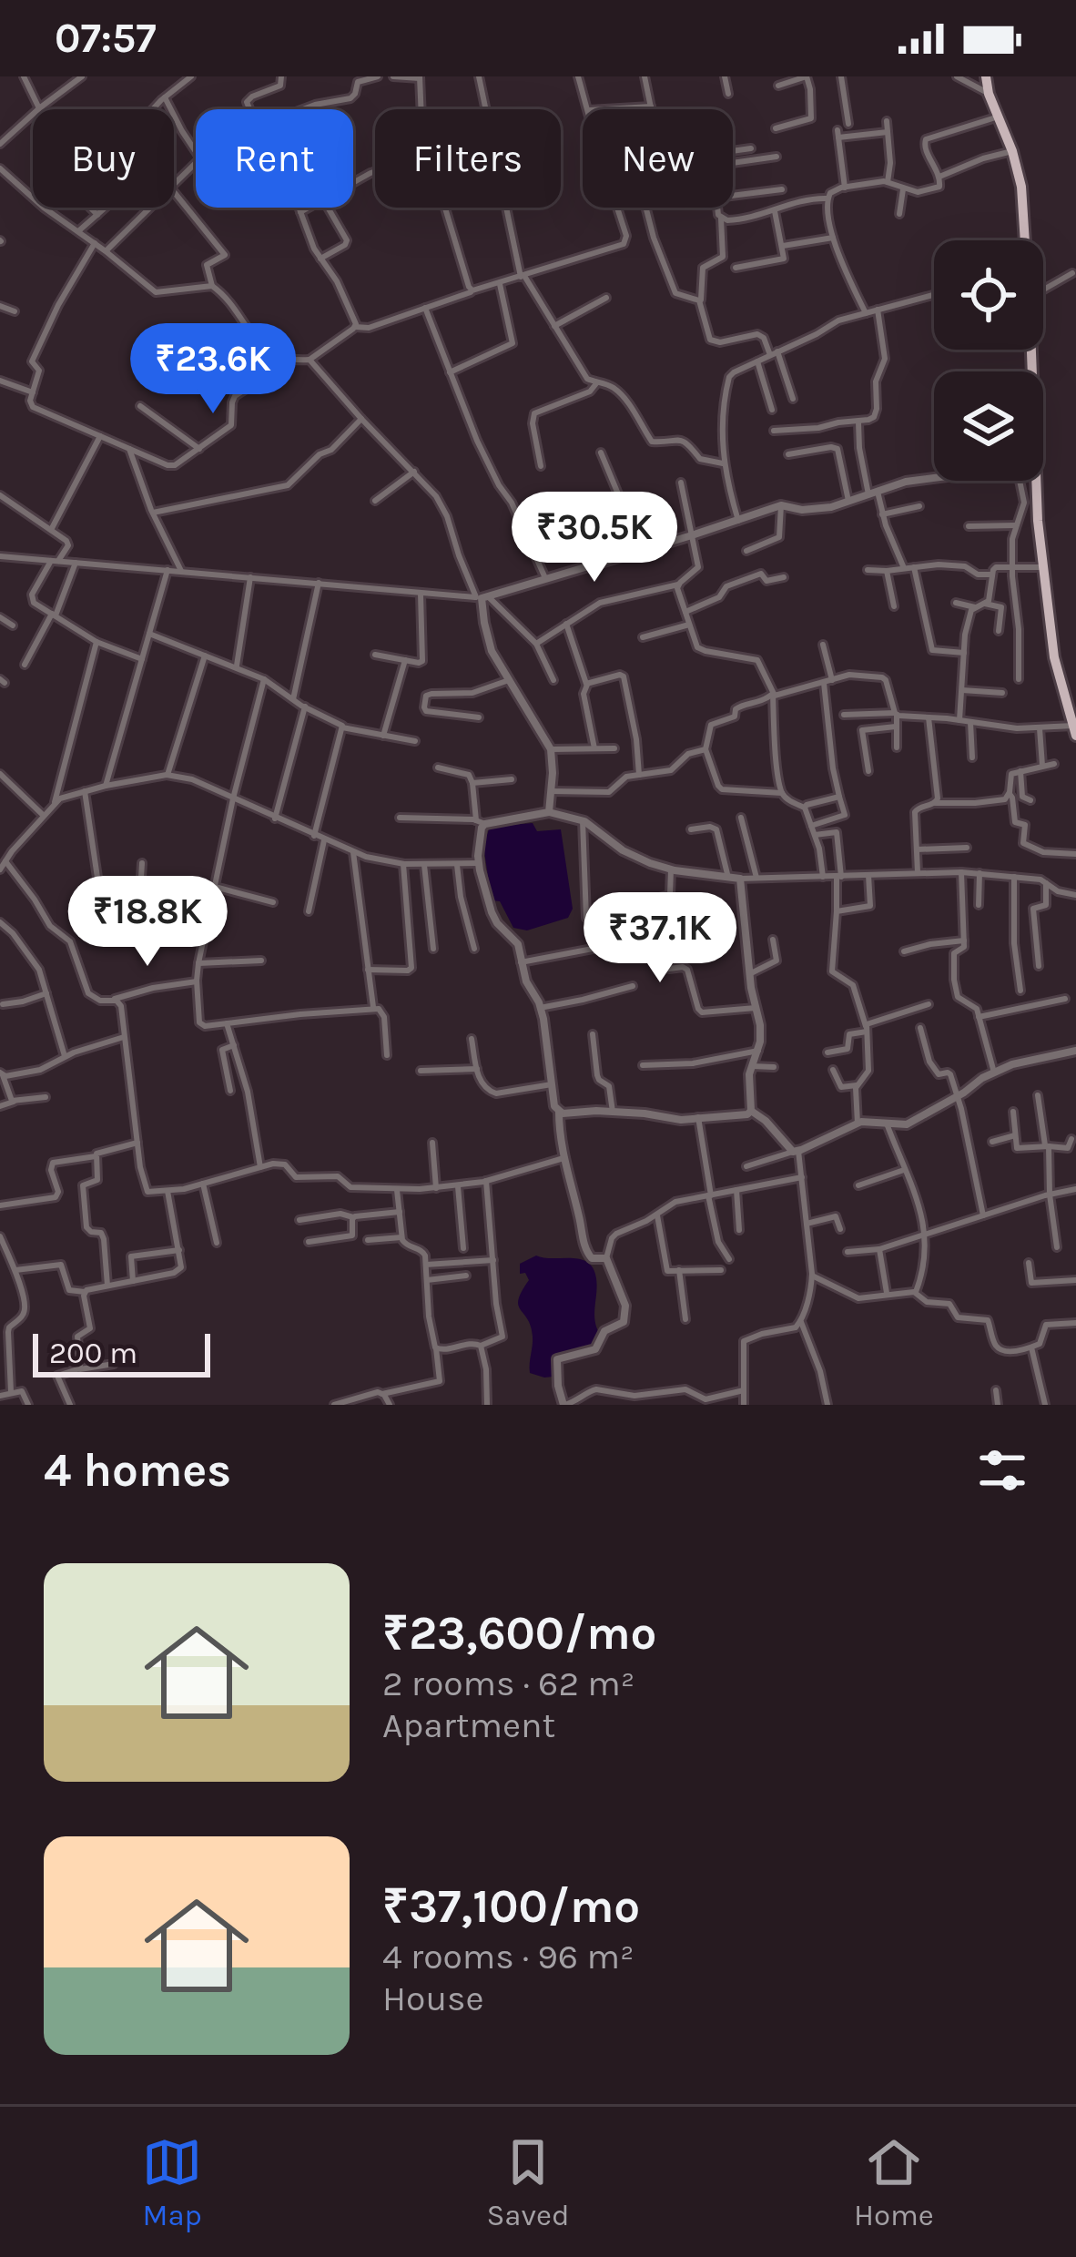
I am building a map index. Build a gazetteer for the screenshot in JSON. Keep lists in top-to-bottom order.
{
  "scale_bar": "200 m",
  "page": {
    "status": "07:57",
    "chip": [
      "Buy",
      "Rent",
      "Filters",
      "New"
    ],
    "price": [
      "₹23.6K",
      "₹30.5K",
      "₹18.8K",
      "₹37.1K"
    ],
    "scale": "200 m",
    "heading": "4 homes",
    "list": [
      {
        "name": "₹23,600/mo",
        "note": "2 rooms · 62 m² · Apartment"
      },
      {
        "name": "₹37,100/mo",
        "note": "4 rooms · 96 m² · House"
      }
    ],
    "tabs": ["Map", "Saved", "Home"]
  }
}
